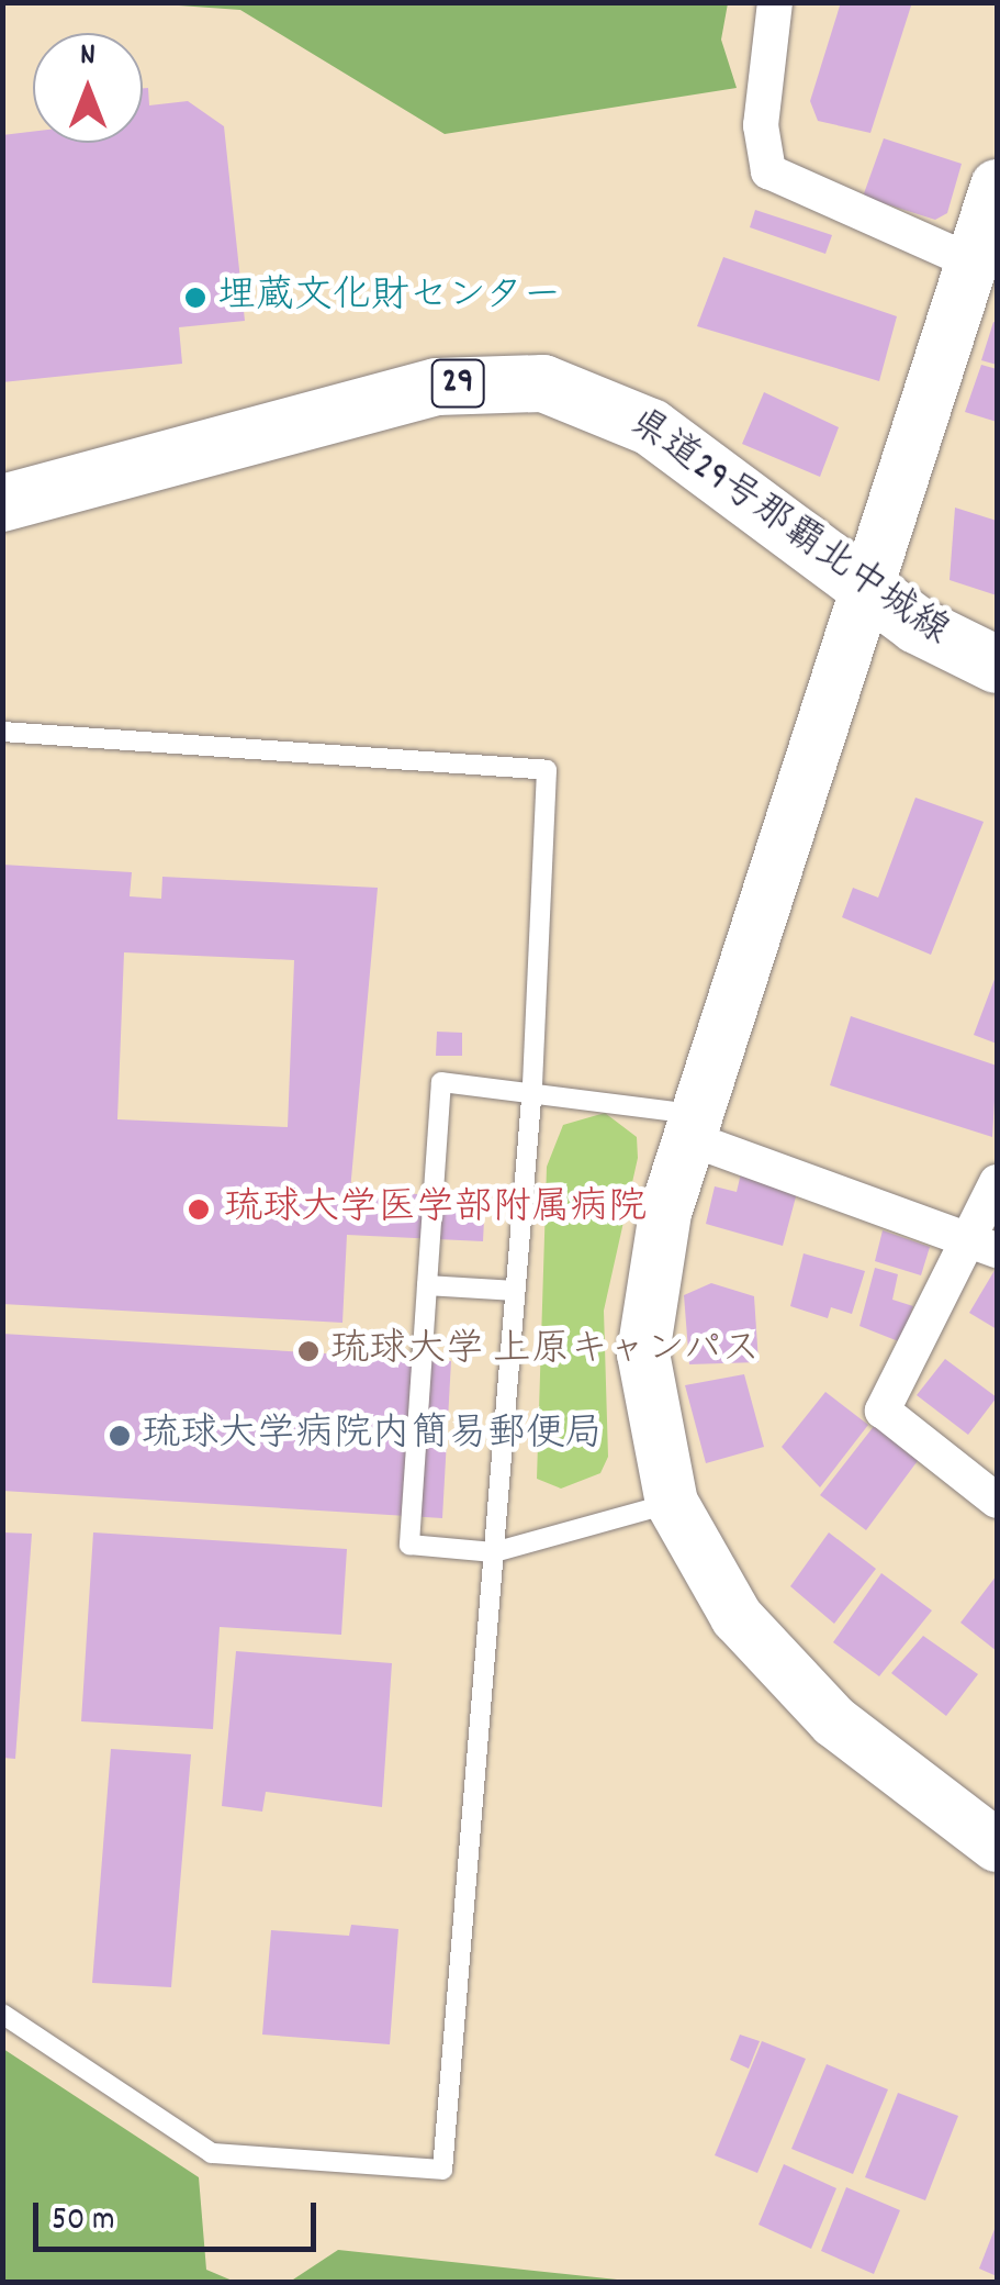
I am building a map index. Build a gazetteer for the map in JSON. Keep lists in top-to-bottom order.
{
  "streets": {
    "main road": ["29", "県道29号那覇北中城線"]
  },
  "places": [
    "埋蔵文化財センター",
    "琉球大学医学部附属病院",
    "琉球大学 上原キャンパス",
    "琉球大学病院内簡易郵便局"
  ],
  "scale_bar": "50 m",
  "north": "top"
}
